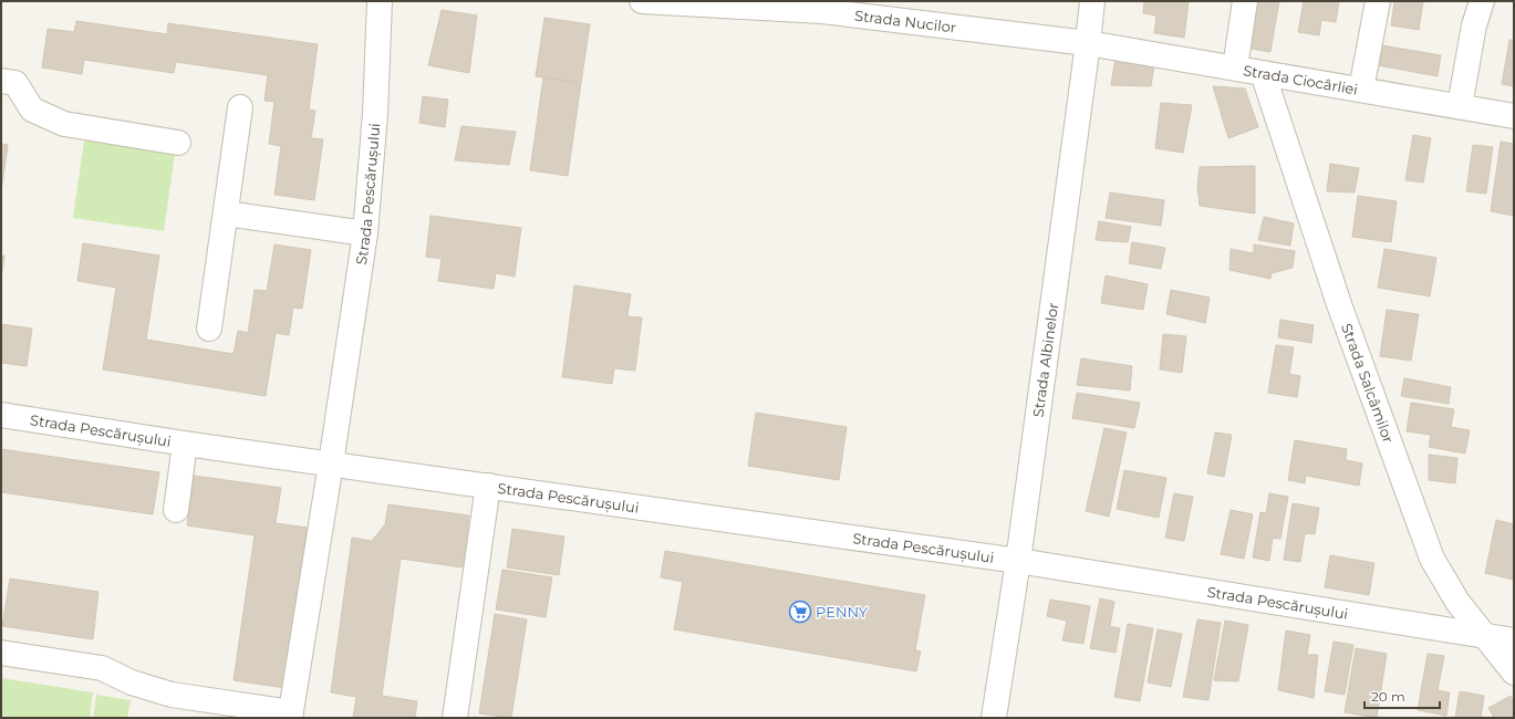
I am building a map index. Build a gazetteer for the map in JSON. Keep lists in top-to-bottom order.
{
  "streets": {
    "street": [
      "Strada Nucilor",
      "Strada Ciocârliei",
      "Strada Pescărușului",
      "Strada Albinelor",
      "Strada Salcâmilor"
    ]
  },
  "crossings": [
    ["Strada Nucilor", "Strada Ciocârliei"],
    ["Strada Nucilor", "Strada Albinelor"],
    ["Strada Ciocârliei", "Strada Albinelor"],
    ["Strada Ciocârliei", "Strada Salcâmilor"],
    ["Strada Pescărușului", "Strada Albinelor"],
    ["Strada Pescărușului", "Strada Salcâmilor"]
  ],
  "places": {
    "supermarket": ["PENNY"]
  },
  "scale_bar": "20 m"
}
